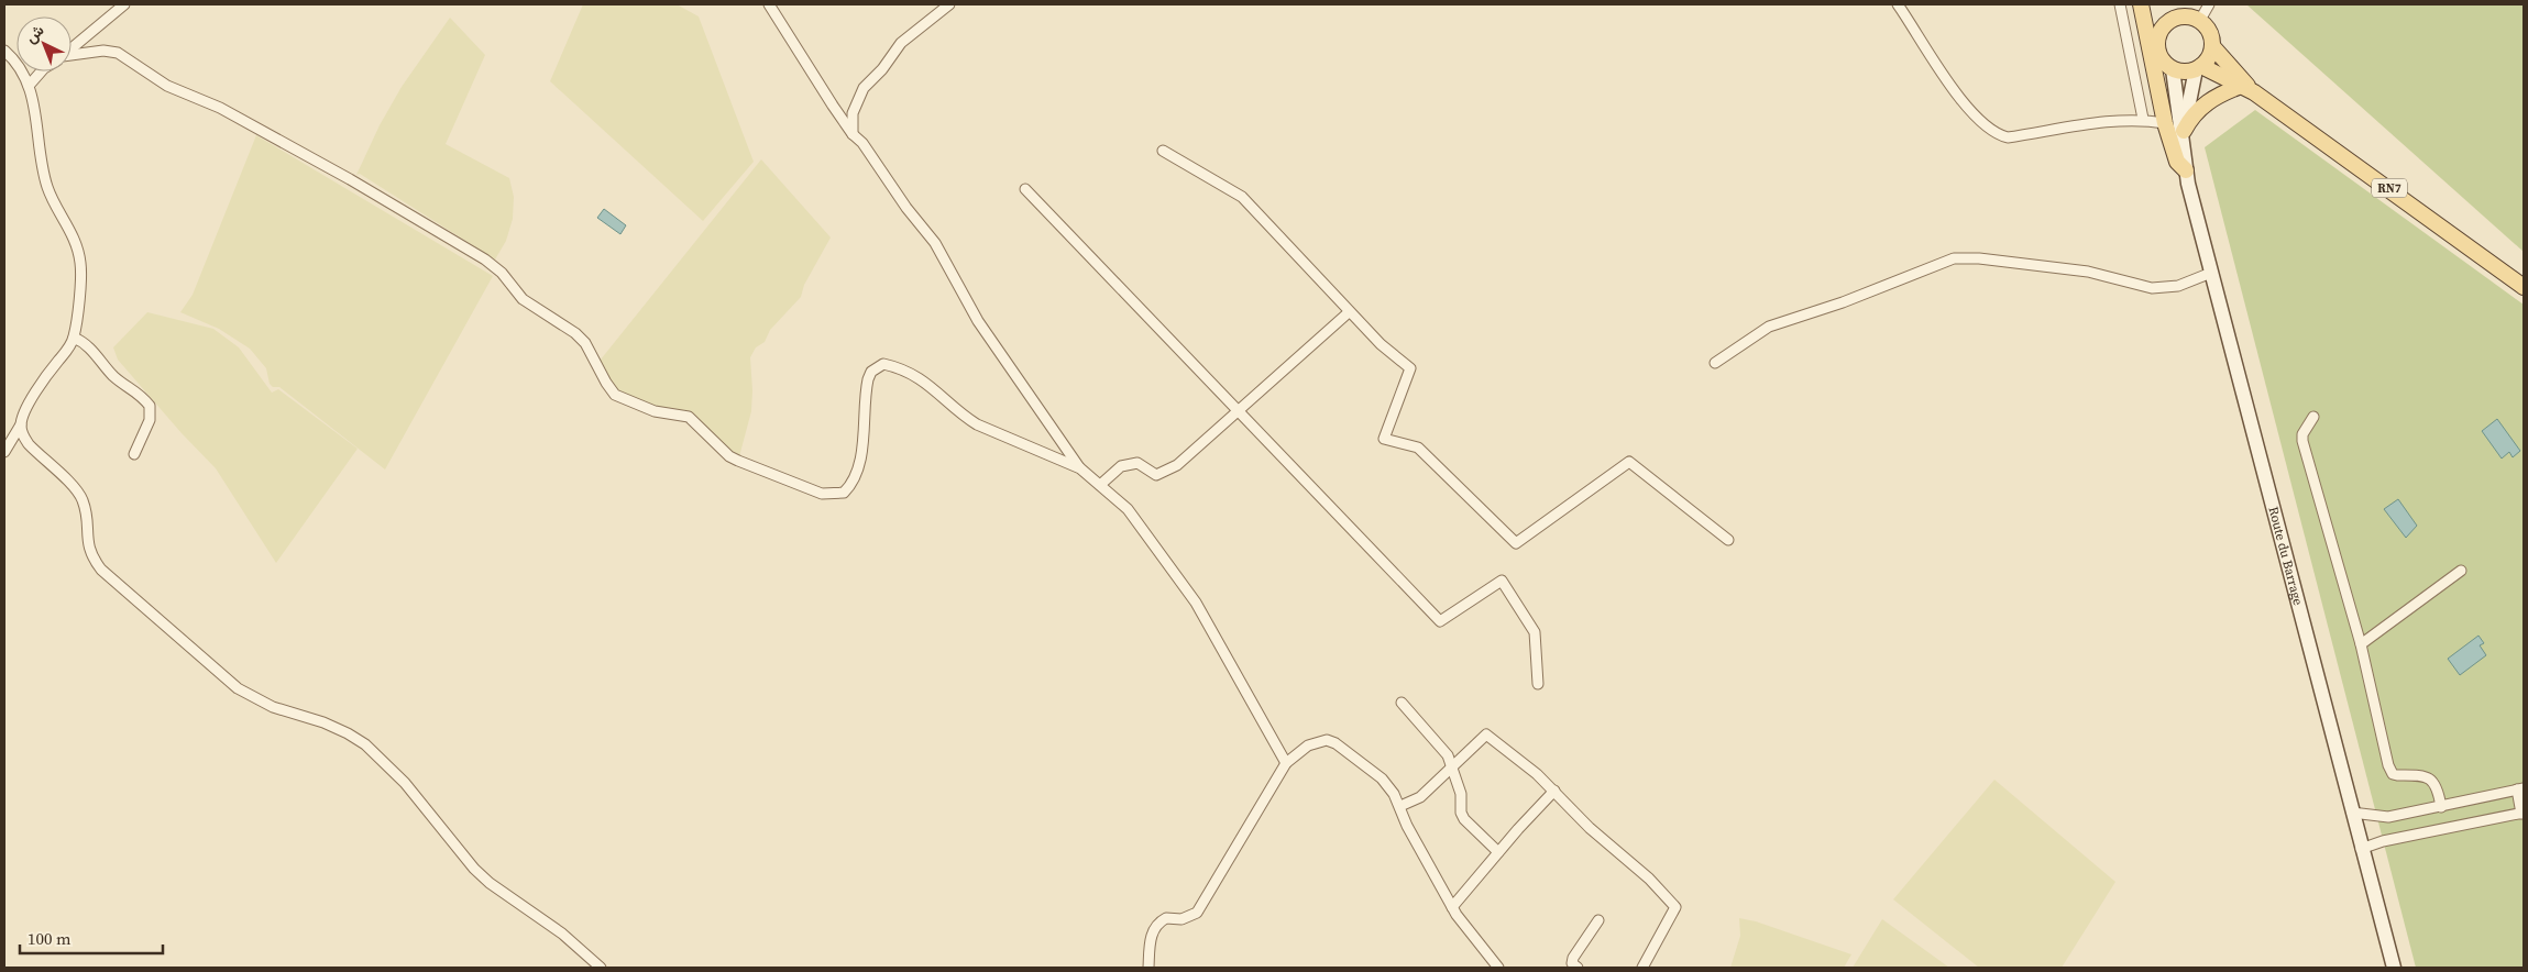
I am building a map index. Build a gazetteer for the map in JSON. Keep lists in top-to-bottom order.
{
  "streets": {
    "main road": ["RN7", "Route du Barrage"]
  },
  "crossings": [
    ["RN7", "Route du Barrage"]
  ],
  "scale_bar": "100 m",
  "north": "top left"
}
